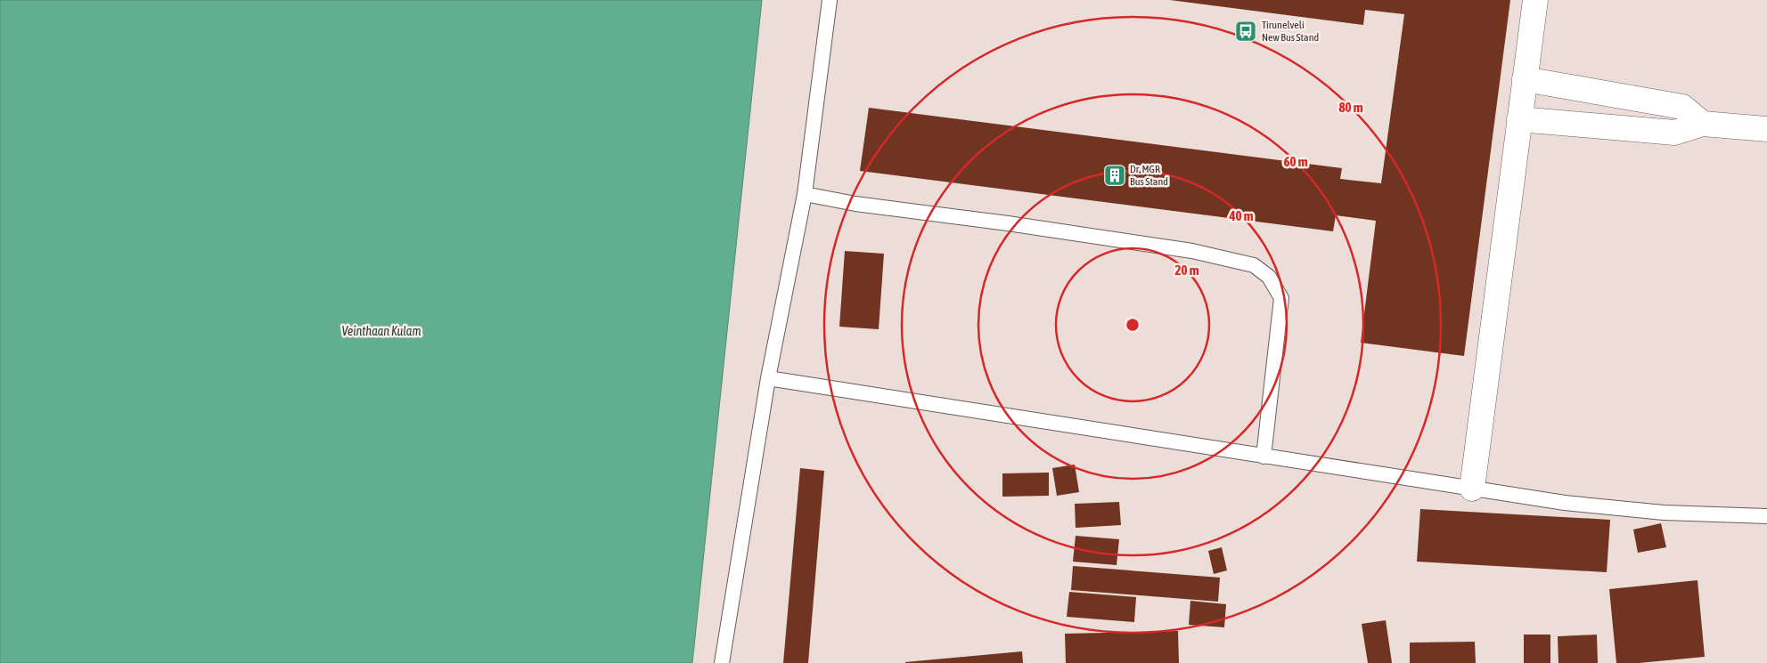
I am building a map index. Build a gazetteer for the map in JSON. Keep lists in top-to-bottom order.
{
  "water": ["Veinthaan Kulam"],
  "places": {
    "bus stop": ["Tirunelveli New Bus Stand"],
    "building": ["Dr. MGR Bus Stand"]
  },
  "rings": [
    "80 m",
    "60 m",
    "40 m",
    "20 m"
  ]
}
